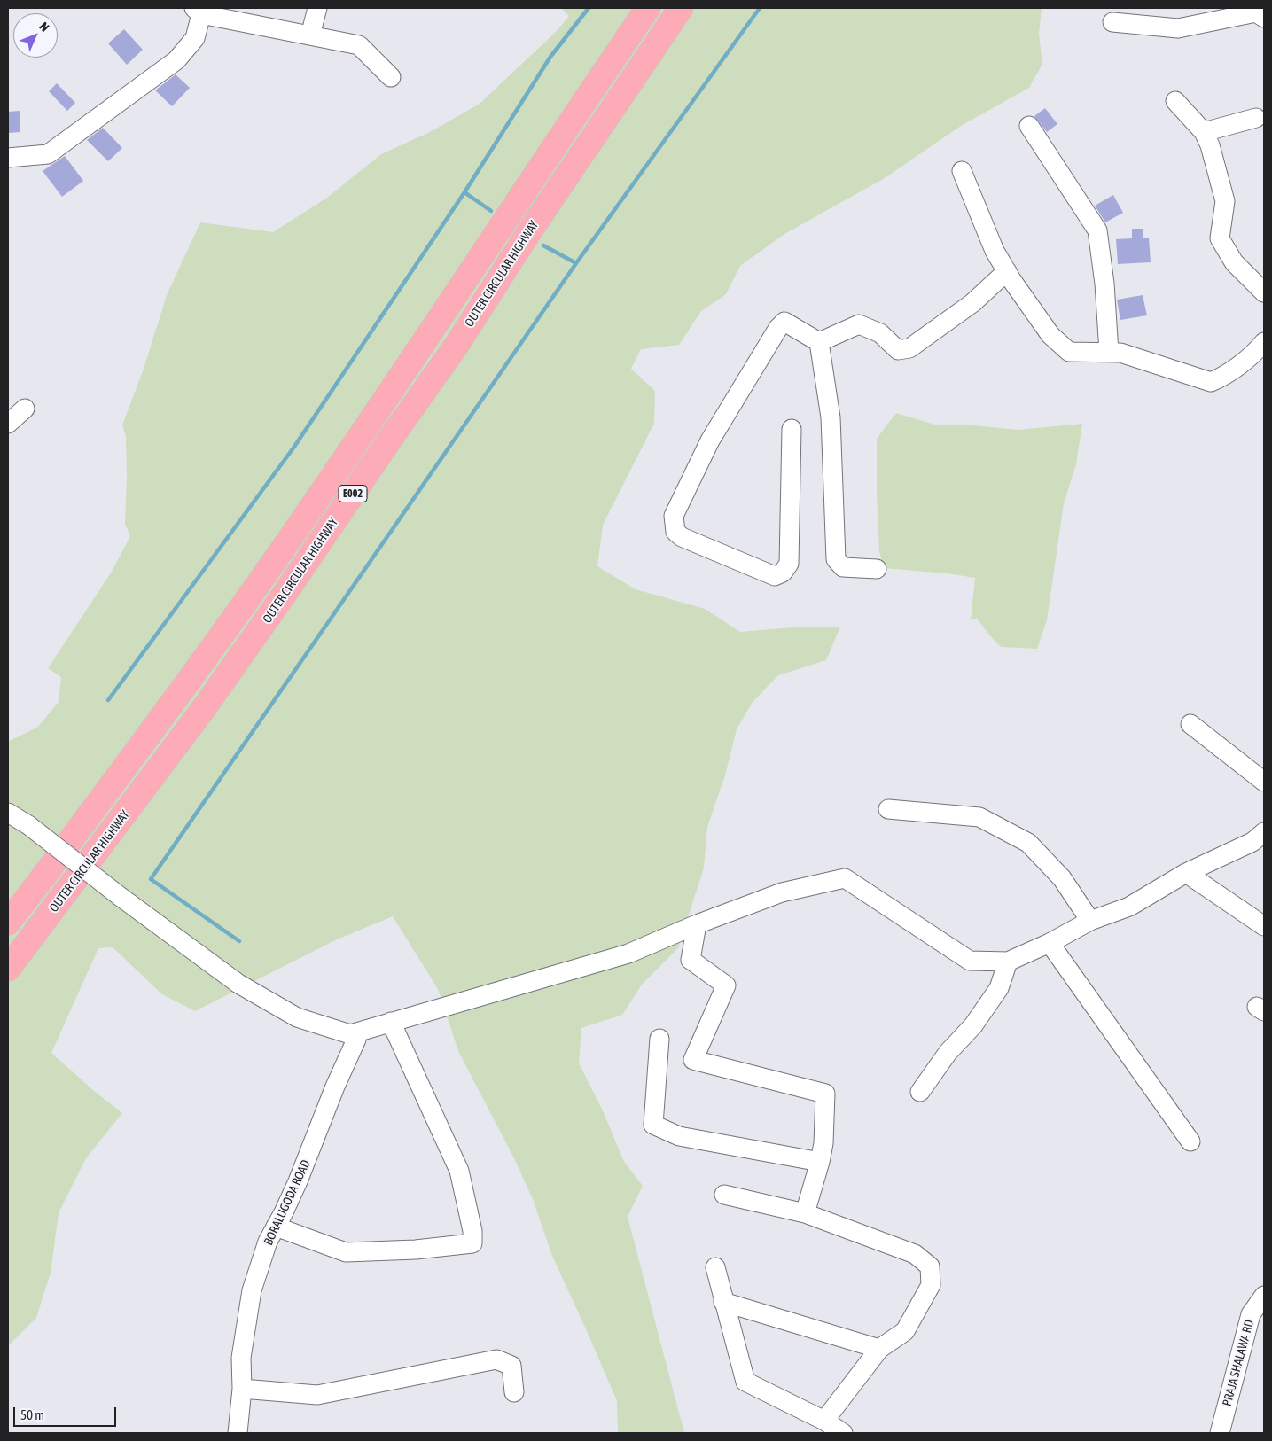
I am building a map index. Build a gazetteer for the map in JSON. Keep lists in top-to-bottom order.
{
  "streets": {
    "highway": ["OUTER CIRCULAR HIGHWAY", "E002"],
    "street": ["BORALUGODA ROAD", "PRAJA SHALAWA RD"]
  },
  "scale_bar": "50 m",
  "north": "top right"
}
